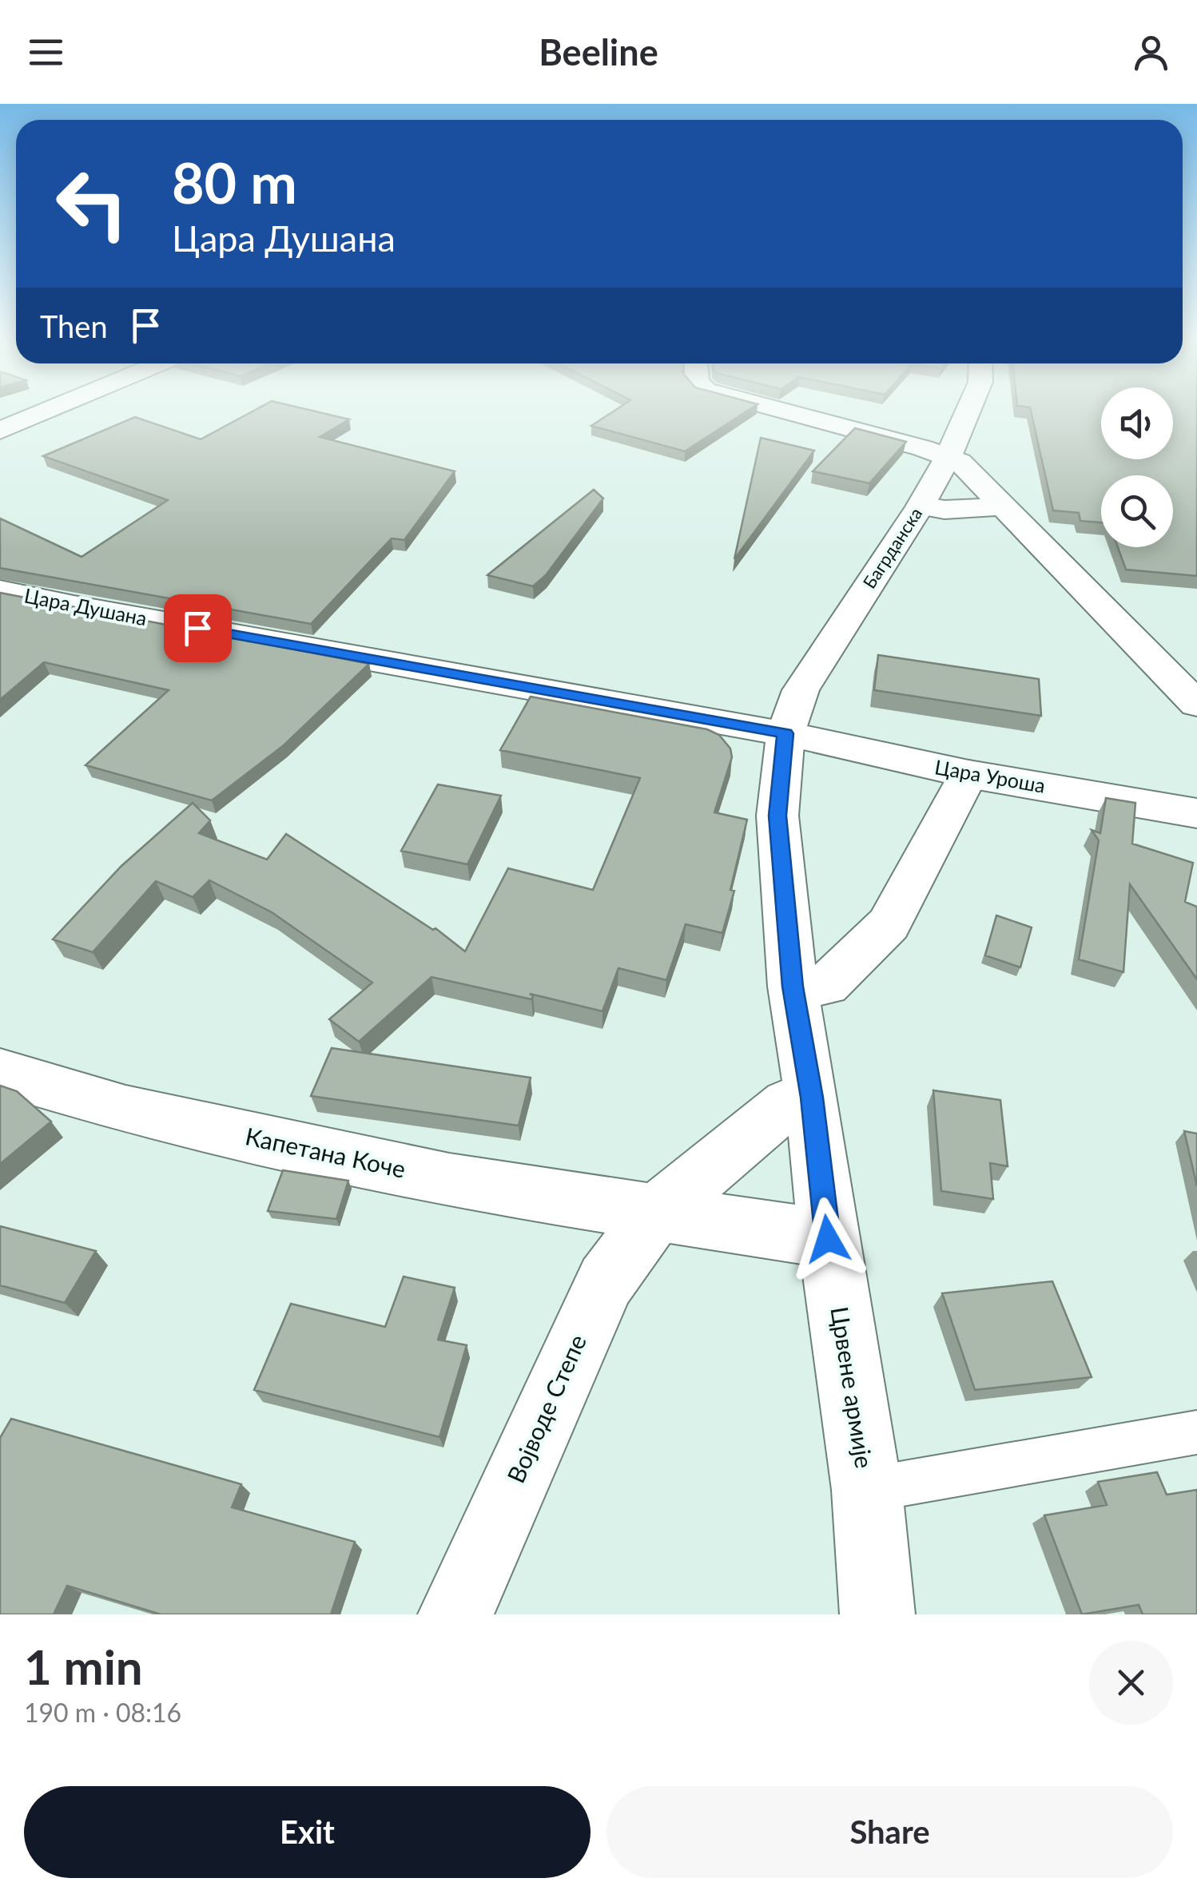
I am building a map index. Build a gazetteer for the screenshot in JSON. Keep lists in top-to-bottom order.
{
  "streets": {
    "street": [
      "Багрданска",
      "Цара Душана",
      "Цара Уроша",
      "Капетана Коче",
      "Црвене армије",
      "Војводе Степе"
    ]
  },
  "crossings": [
    ["Багрданска", "Цара Душана"],
    ["Багрданска", "Цара Уроша"],
    ["Багрданска", "Црвене армије"],
    ["Цара Душана", "Цара Уроша"],
    ["Цара Душана", "Црвене армије"],
    ["Цара Уроша", "Црвене армије"],
    ["Капетана Коче", "Црвене армије"],
    ["Капетана Коче", "Војводе Степе"]
  ],
  "page": {
    "header": "Beeline",
    "turn": ["80 m", "Цара Душана"],
    "then": "Then",
    "heading": ["1 min", "190 m · 08:16"],
    "buttons": ["Exit", "Share"]
  }
}
